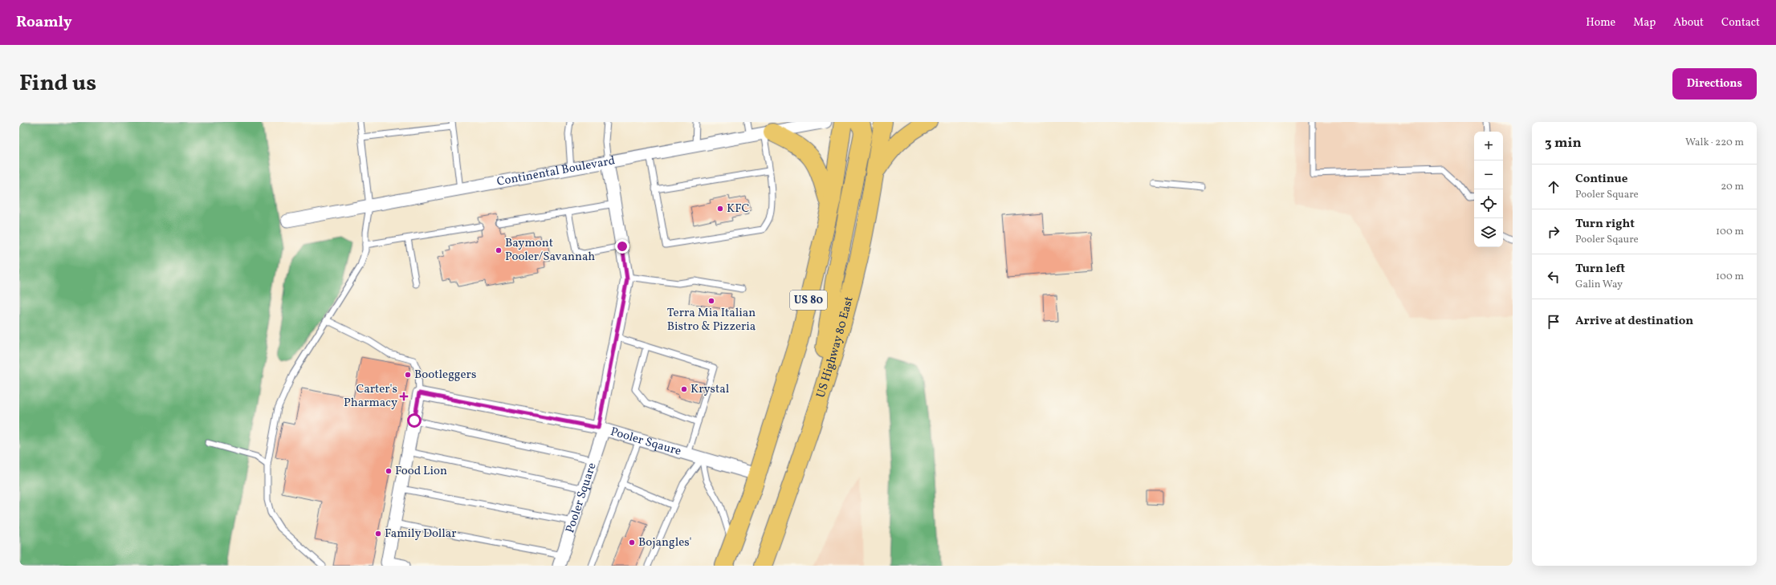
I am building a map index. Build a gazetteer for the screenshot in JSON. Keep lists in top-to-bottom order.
{
  "streets": {
    "main road": ["US 80", "US Highway 80 East"],
    "street": ["Continental Boulevard", "Pooler Sqaure", "Pooler Square"]
  },
  "crossings": [
    ["Continental Boulevard", "Pooler Square"],
    ["US 80", "Pooler Sqaure"],
    ["Pooler Sqaure", "Pooler Square"]
  ],
  "places": {
    "other": [
      "KFC",
      "Baymont Pooler/Savannah",
      "Terra Mia Italian Bistro & Pizzeria",
      "Bootleggers",
      "Krystal",
      "Food Lion",
      "Family Dollar",
      "Bojangles'"
    ],
    "health": ["Carter's Pharmacy"]
  },
  "page": {
    "header": "Roamly",
    "nav": [
      "Home",
      "Map",
      "About",
      "Contact"
    ],
    "title": "Find us",
    "buttons": "Directions",
    "heading": ["3 min", "Walk · 220 m"],
    "map_buttons": ["+", "−"],
    "list": [
      ["Continue", "Pooler Square", "20 m"],
      ["Turn right", "Pooler Sqaure", "100 m"],
      ["Turn left", "Galin Way", "100 m"],
      "Arrive at destination"
    ]
  }
}
